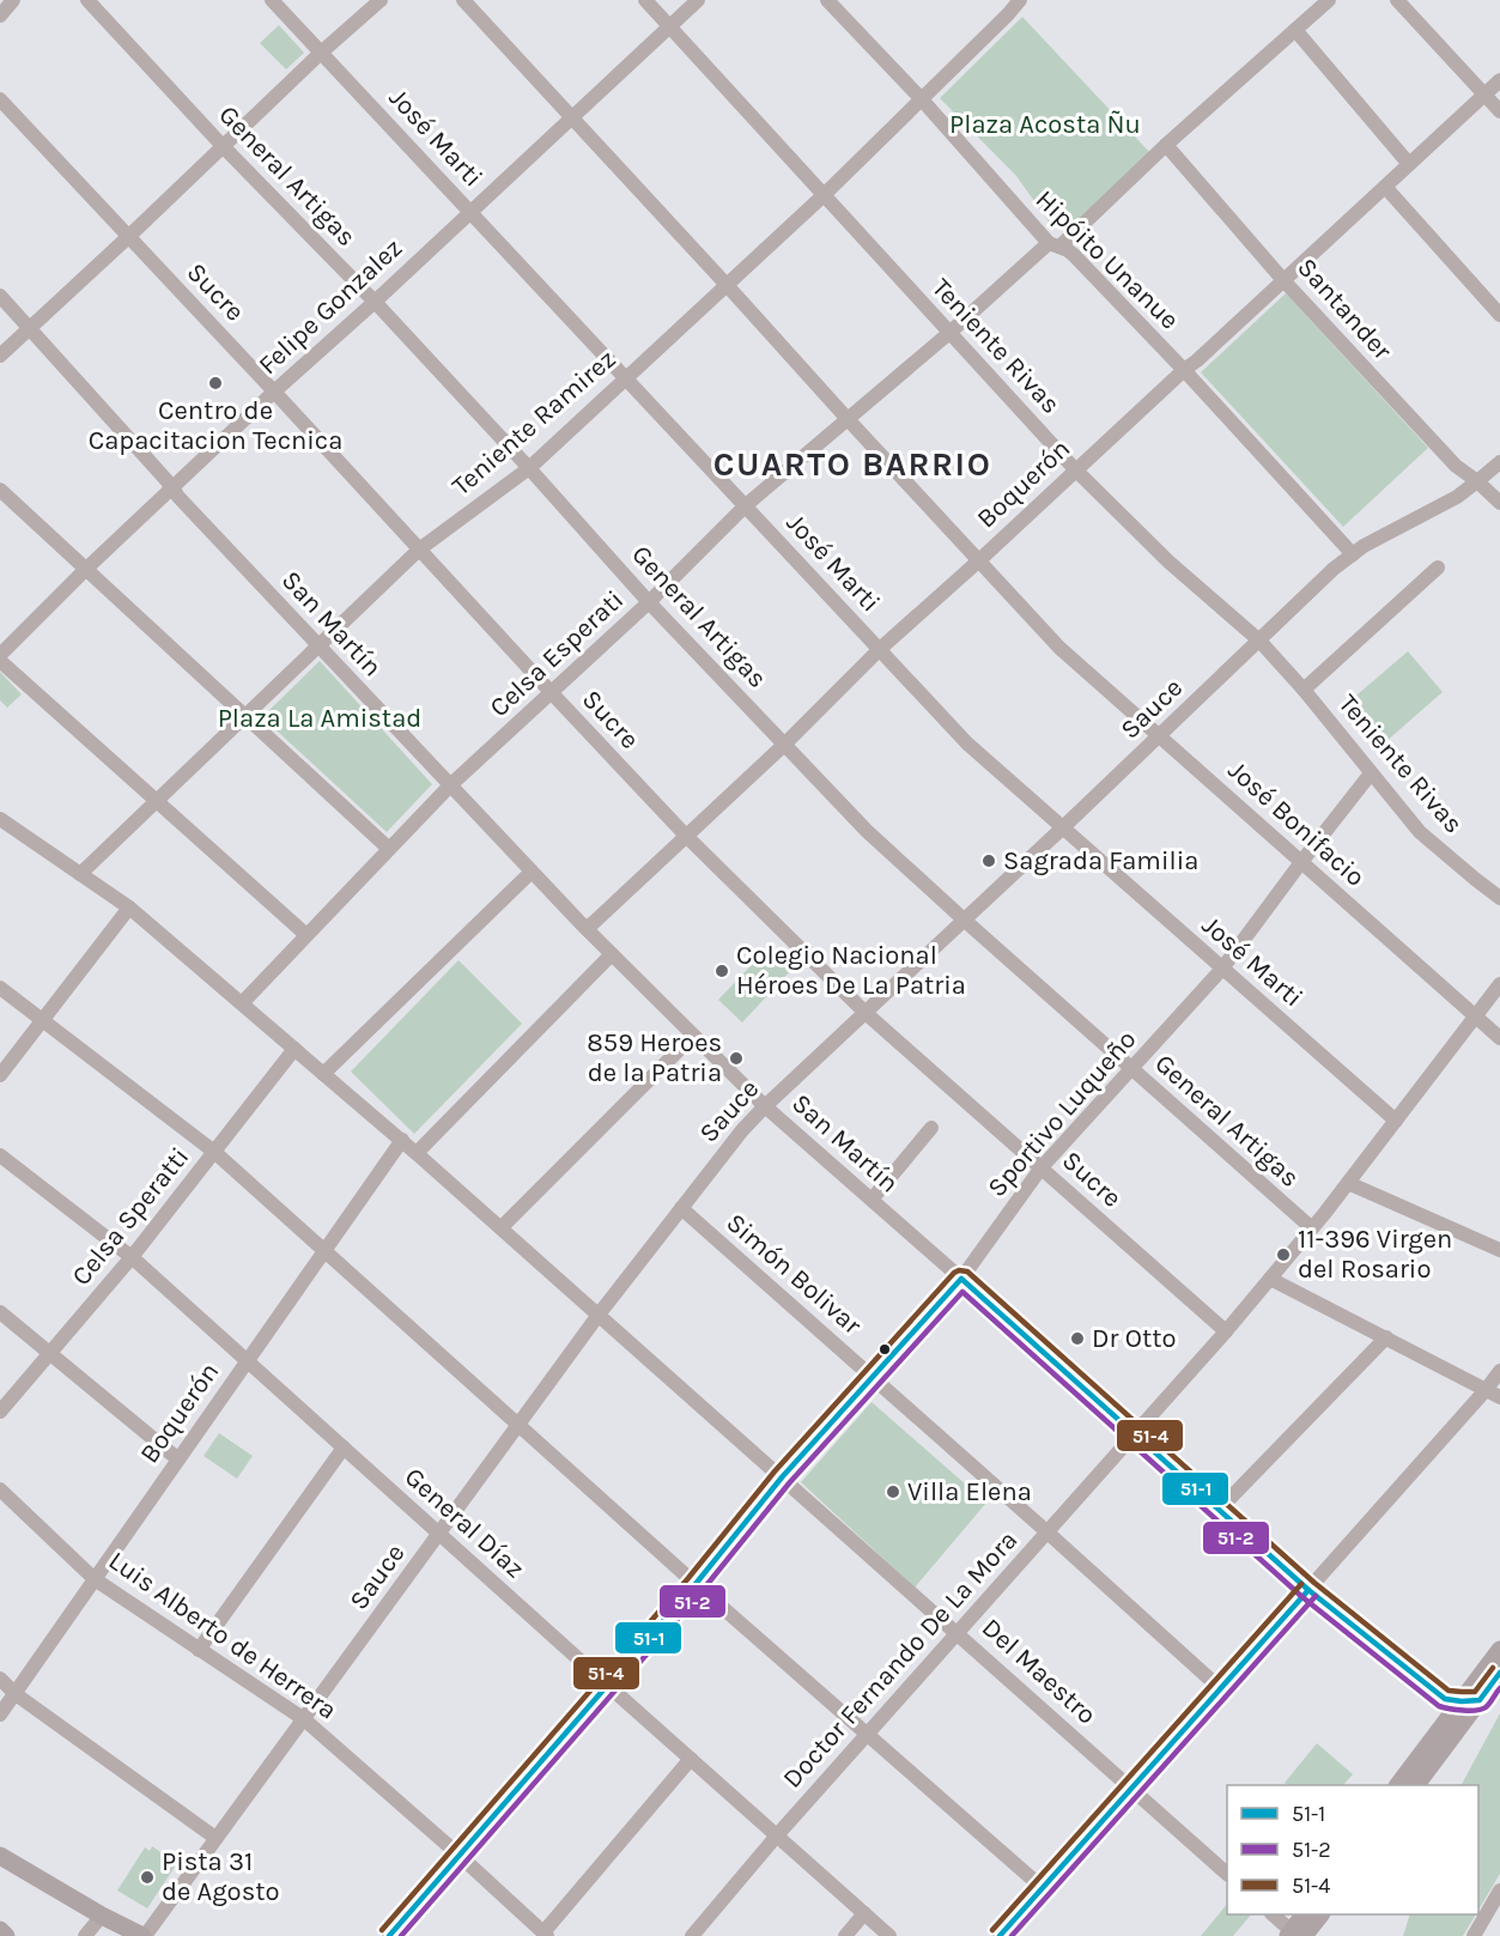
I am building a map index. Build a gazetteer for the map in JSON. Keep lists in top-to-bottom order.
{
  "streets": {
    "street": [
      "José Marti",
      "General Artigas",
      "Hipóito Unanue",
      "Sucre",
      "Felipe Gonzalez",
      "Santander",
      "Teniente Rivas",
      "Teniente Ramirez",
      "Boquerón",
      "San Martín",
      "Celsa Esperati",
      "Sauce",
      "José Bonifacio",
      "Sportivo Luqueño",
      "Celsa Speratti",
      "Simón Bolivar",
      "General Díaz",
      "Luis Alberto de Herrera",
      "Doctor Fernando De La Mora",
      "Del Maestro"
    ]
  },
  "crossings": [
    ["José Marti", "Felipe Gonzalez"],
    ["José Marti", "Teniente Ramirez"],
    ["José Marti", "Boquerón"],
    ["José Marti", "Celsa Esperati"],
    ["José Marti", "Sauce"],
    ["José Marti", "Sportivo Luqueño"],
    ["José Marti", "Doctor Fernando De La Mora"],
    ["General Artigas", "Felipe Gonzalez"],
    ["General Artigas", "Teniente Ramirez"],
    ["General Artigas", "Boquerón"],
    ["General Artigas", "Celsa Esperati"],
    ["General Artigas", "Sauce"],
    ["General Artigas", "Sportivo Luqueño"],
    ["General Artigas", "Doctor Fernando De La Mora"],
    ["Hipóito Unanue", "Teniente Ramirez"],
    ["Hipóito Unanue", "Boquerón"],
    ["Hipóito Unanue", "Celsa Esperati"],
    ["Hipóito Unanue", "Sauce"],
    ["Sucre", "Felipe Gonzalez"],
    ["Sucre", "Teniente Ramirez"],
    ["Sucre", "Boquerón"],
    ["Sucre", "Celsa Esperati"],
    ["Sucre", "Sauce"],
    ["Sucre", "Sportivo Luqueño"],
    ["Sucre", "Doctor Fernando De La Mora"],
    ["Felipe Gonzalez", "Teniente Rivas"],
    ["Felipe Gonzalez", "San Martín"],
    ["Felipe Gonzalez", "José Bonifacio"],
    ["Santander", "Boquerón"],
    ["Santander", "Celsa Esperati"],
    ["Santander", "Sauce"],
    ["Teniente Rivas", "Teniente Ramirez"],
    ["Teniente Rivas", "Boquerón"],
    ["Teniente Rivas", "Celsa Esperati"],
    ["Teniente Rivas", "Sauce"],
    ["Teniente Rivas", "Sportivo Luqueño"],
    ["Teniente Ramirez", "San Martín"],
    ["Teniente Ramirez", "José Bonifacio"],
    ["Teniente Ramirez", "Del Maestro"],
    ["Boquerón", "San Martín"],
    ["Boquerón", "José Bonifacio"],
    ["Boquerón", "General Díaz"],
    ["Boquerón", "Luis Alberto de Herrera"],
    ["Boquerón", "Del Maestro"],
    ["San Martín", "Celsa Esperati"],
    ["San Martín", "Sauce"],
    ["San Martín", "Sportivo Luqueño"],
    ["San Martín", "Doctor Fernando De La Mora"],
    ["Celsa Esperati", "José Bonifacio"],
    ["Celsa Esperati", "Del Maestro"],
    ["Sauce", "José Bonifacio"],
    ["Sauce", "Simón Bolivar"],
    ["Sauce", "General Díaz"],
    ["Sauce", "Luis Alberto de Herrera"],
    ["Sauce", "Del Maestro"],
    ["José Bonifacio", "Sportivo Luqueño"],
    ["José Bonifacio", "Doctor Fernando De La Mora"],
    ["Sportivo Luqueño", "Simón Bolivar"],
    ["Sportivo Luqueño", "General Díaz"],
    ["Sportivo Luqueño", "Luis Alberto de Herrera"],
    ["Sportivo Luqueño", "Del Maestro"],
    ["Celsa Speratti", "General Díaz"],
    ["Celsa Speratti", "Del Maestro"],
    ["Simón Bolivar", "Doctor Fernando De La Mora"],
    ["General Díaz", "Doctor Fernando De La Mora"],
    ["Doctor Fernando De La Mora", "Del Maestro"]
  ],
  "districts": ["CUARTO BARRIO"],
  "parks": ["Plaza Acosta Ñu", "Plaza La Amistad"],
  "places": [
    "Centro de Capacitacion Tecnica",
    "Sagrada Familia",
    "Colegio Nacional Héroes De La Patria",
    "859 Heroes de la Patria",
    "11-396 Virgen del Rosario",
    "Dr Otto",
    "Villa Elena",
    "Pista 31 de Agosto"
  ],
  "lines": ["transit line 51-4", "transit line 51-1", "transit line 51-2"],
  "legend": ["51-1", "51-2", "51-4"]
}
